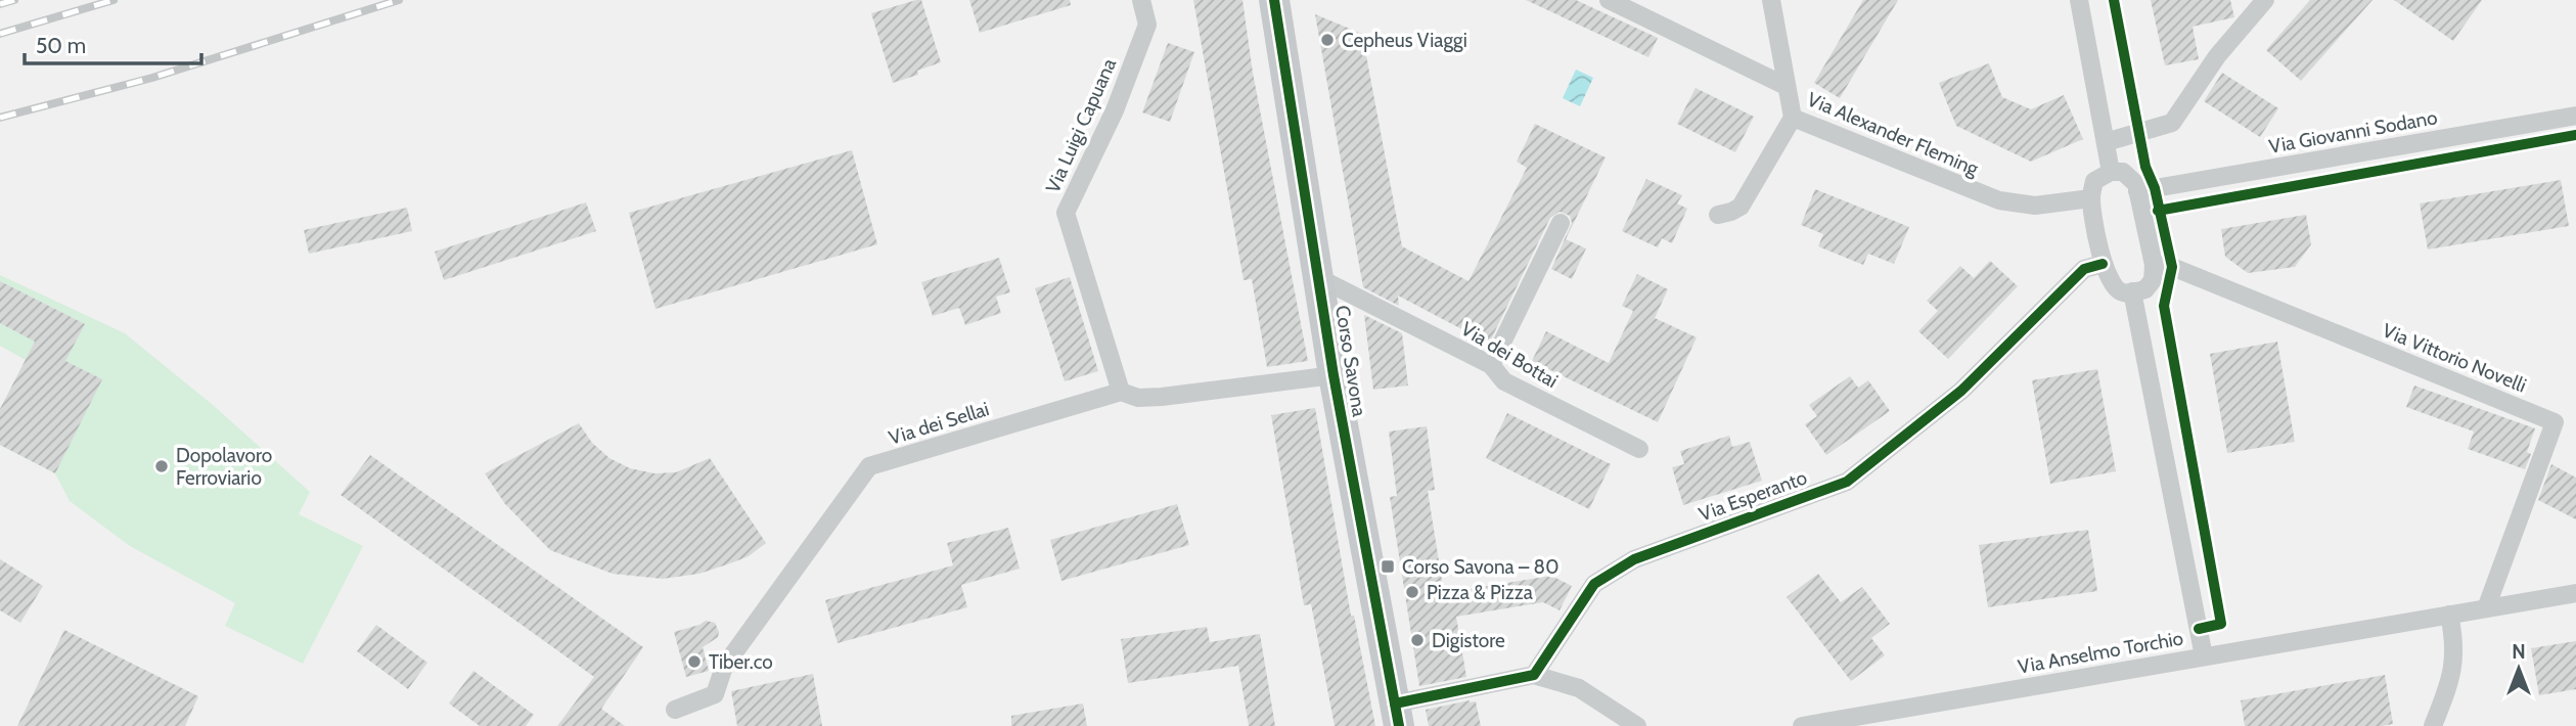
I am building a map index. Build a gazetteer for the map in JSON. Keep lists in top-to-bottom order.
{
  "streets": {
    "main road": ["Corso Savona"],
    "street": [
      "Via Luigi Capuana",
      "Via Giovanni Sodano",
      "Via Alexander Fleming",
      "Via dei Bottai",
      "Via Vittorio Novelli",
      "Via dei Sellai",
      "Via Esperanto",
      "Via Anselmo Torchio"
    ]
  },
  "crossings": [
    ["Via Luigi Capuana", "Via dei Sellai"],
    ["Via dei Bottai", "Corso Savona"],
    ["Via Vittorio Novelli", "Via Anselmo Torchio"],
    ["Corso Savona", "Via dei Sellai"]
  ],
  "places": {
    "other": [
      "Cepheus Viaggi",
      "Dopolavoro Ferroviario",
      "Pizza & Pizza",
      "Digistore",
      "Tiber.co"
    ],
    "transit": ["Corso Savona – 80"]
  },
  "scale_bar": "50 m",
  "north": "top"
}
